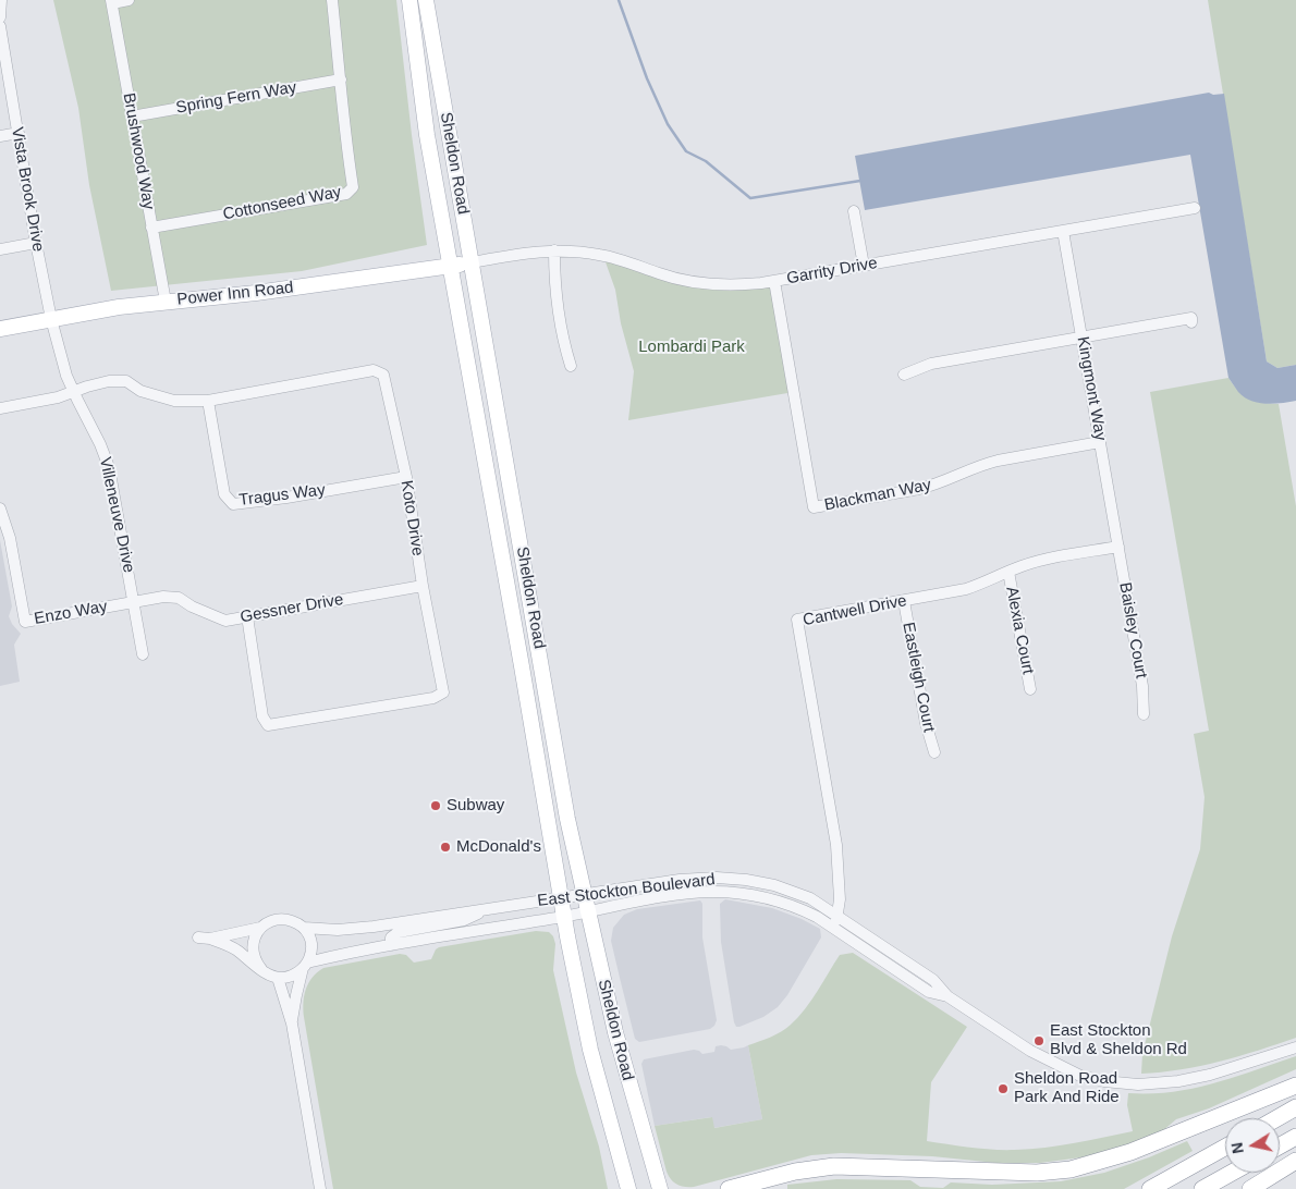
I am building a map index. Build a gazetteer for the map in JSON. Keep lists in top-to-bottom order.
{
  "streets": {
    "main road": ["Sheldon Road", "Power Inn Road"],
    "street": [
      "Spring Fern Way",
      "Brushwood Way",
      "Vista Brook Drive",
      "Cottonseed Way",
      "Garrity Drive",
      "Kingmont Way",
      "Tragus Way",
      "Blackman Way",
      "Villeneuve Drive",
      "Koto Drive",
      "Gessner Drive",
      "Cantwell Drive",
      "Enzo Way",
      "Alexia Court",
      "Baisley Court",
      "Eastleigh Court",
      "East Stockton Boulevard"
    ]
  },
  "crossings": [
    ["Spring Fern Way", "Brushwood Way"],
    ["Spring Fern Way", "Cottonseed Way"],
    ["Brushwood Way", "Cottonseed Way"],
    ["Brushwood Way", "Power Inn Road"],
    ["Sheldon Road", "Garrity Drive"],
    ["Sheldon Road", "Power Inn Road"],
    ["Sheldon Road", "East Stockton Boulevard"],
    ["Vista Brook Drive", "Power Inn Road"],
    ["Vista Brook Drive", "Villeneuve Drive"],
    ["Garrity Drive", "Power Inn Road"],
    ["Garrity Drive", "Kingmont Way"],
    ["Garrity Drive", "Blackman Way"],
    ["Power Inn Road", "Villeneuve Drive"],
    ["Kingmont Way", "Blackman Way"],
    ["Kingmont Way", "Cantwell Drive"],
    ["Kingmont Way", "Baisley Court"],
    ["Tragus Way", "Koto Drive"],
    ["Villeneuve Drive", "Koto Drive"],
    ["Villeneuve Drive", "Gessner Drive"],
    ["Villeneuve Drive", "Enzo Way"],
    ["Koto Drive", "Gessner Drive"],
    ["Gessner Drive", "Enzo Way"],
    ["Cantwell Drive", "Alexia Court"],
    ["Cantwell Drive", "Baisley Court"],
    ["Cantwell Drive", "Eastleigh Court"],
    ["Cantwell Drive", "East Stockton Boulevard"]
  ],
  "parks": ["Lombardi Park"],
  "places": [
    "Subway",
    "McDonald's",
    "East Stockton Blvd & Sheldon Rd",
    "Sheldon Road Park And Ride"
  ],
  "north": "left"
}
